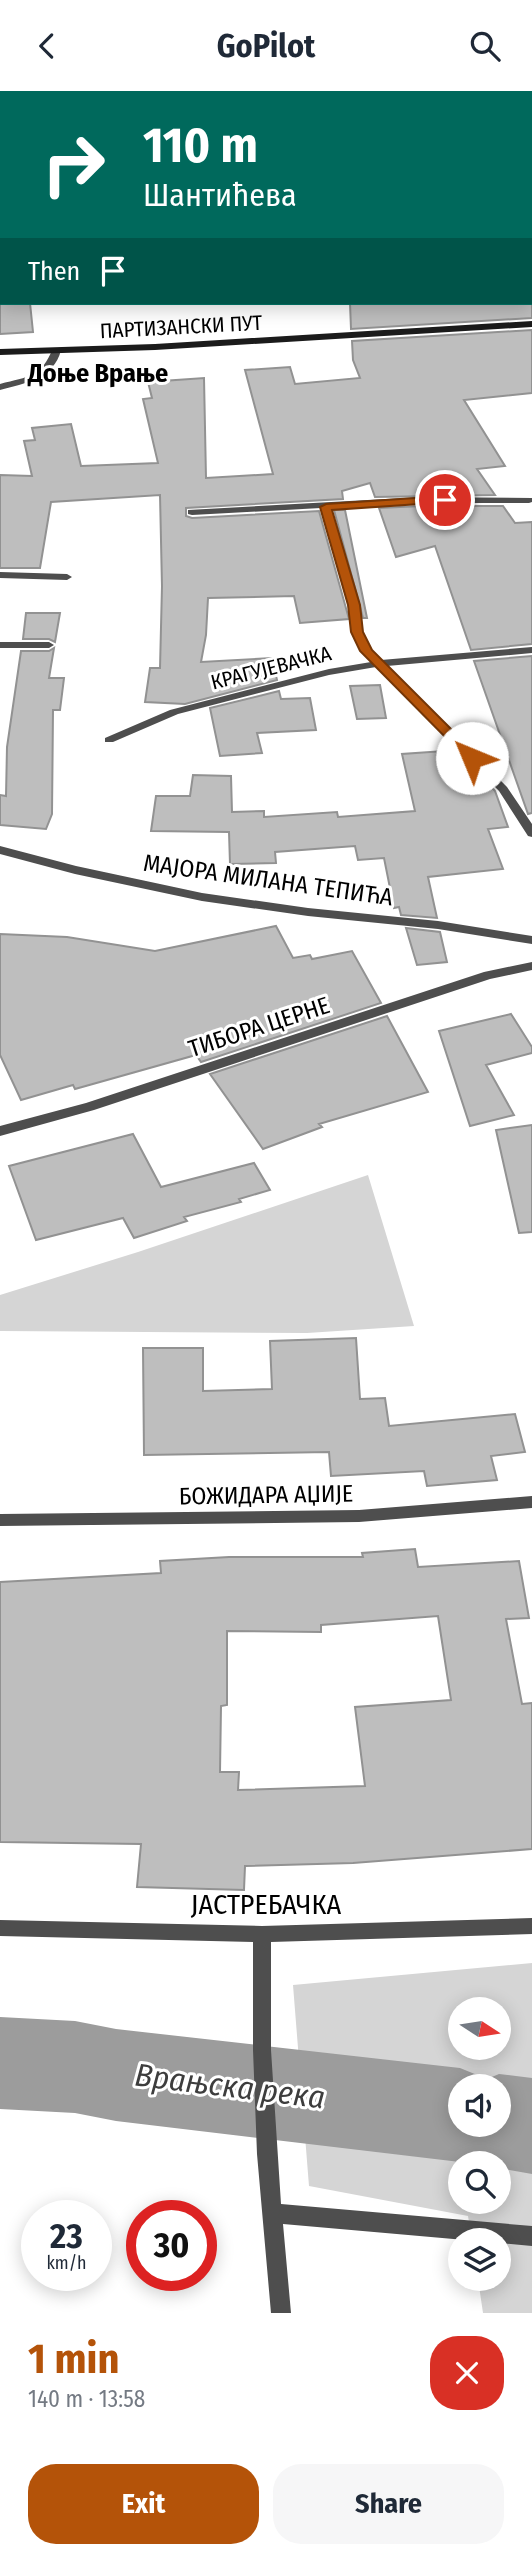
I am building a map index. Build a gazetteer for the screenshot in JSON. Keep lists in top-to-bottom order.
{
  "streets": {
    "main road": ["ПАРТИЗАНСКИ ПУТ"],
    "street": [
      "КРАГУЈЕВАЧКА",
      "МАЈОРА МИЛАНА ТЕПИЋА",
      "ТИБОРА ЦЕРНЕ",
      "БОЖИДАРА АЏИЈЕ",
      "ЈАСТРЕБАЧКА"
    ]
  },
  "districts": ["Доње Врање"],
  "water": ["Врањска река"],
  "north": "right",
  "page": {
    "header": "GoPilot",
    "turn": ["110 m", "Шантићева"],
    "then": "Then",
    "speed": "23 km/h",
    "limit": "30",
    "heading": ["1 min", "140 m · 13:58"],
    "buttons": ["Exit", "Share"]
  }
}
